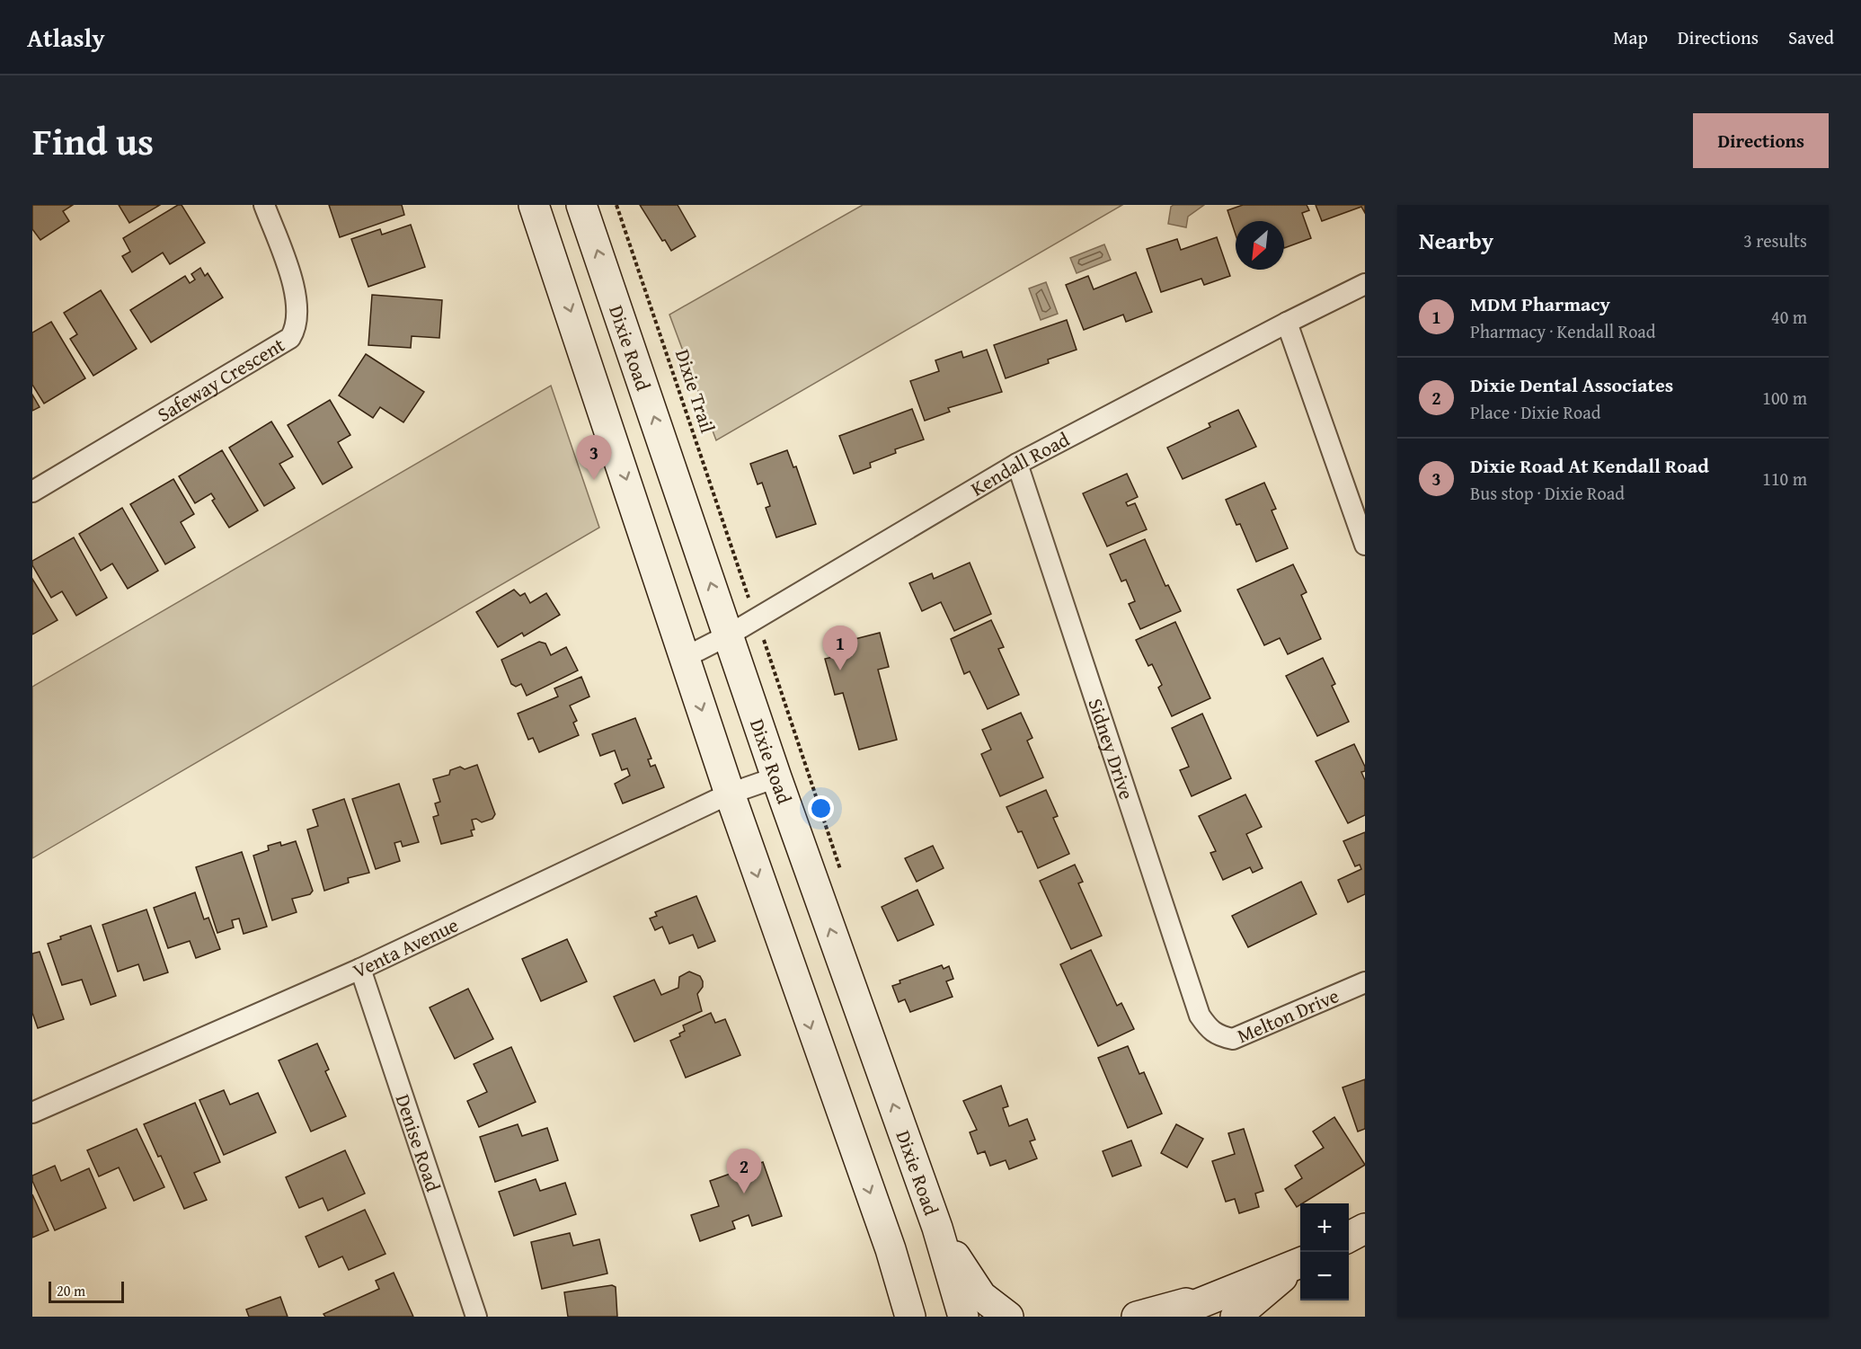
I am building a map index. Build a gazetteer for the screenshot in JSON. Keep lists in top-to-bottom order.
{
  "streets": {
    "main road": ["Dixie Road"],
    "street": [
      "Safeway Crescent",
      "Kendall Road",
      "Sidney Drive",
      "Venta Avenue",
      "Melton Drive",
      "Denise Road"
    ],
    "path": ["Dixie Trail"]
  },
  "crossings": [
    ["Dixie Road", "Kendall Road"],
    ["Dixie Road", "Venta Avenue"],
    ["Kendall Road", "Sidney Drive"],
    ["Sidney Drive", "Melton Drive"],
    ["Venta Avenue", "Denise Road"]
  ],
  "scale_bar": "20 m",
  "north": "bottom left",
  "page": {
    "header": "Atlasly",
    "nav": ["Map", "Directions", "Saved"],
    "title": "Find us",
    "buttons": "Directions",
    "heading": ["Nearby", "3 results"],
    "list": [
      {
        "mark": "1",
        "name": "MDM Pharmacy",
        "note": "Pharmacy · Kendall Road",
        "value": "40 m"
      },
      {
        "mark": "2",
        "name": "Dixie Dental Associates",
        "note": "Place · Dixie Road",
        "value": "100 m"
      },
      {
        "mark": "3",
        "name": "Dixie Road At Kendall Road",
        "note": "Bus stop · Dixie Road",
        "value": "110 m"
      }
    ],
    "pins": ["3", "1", "2"],
    "map_buttons": ["+", "−"],
    "scale": "20 m"
  }
}
